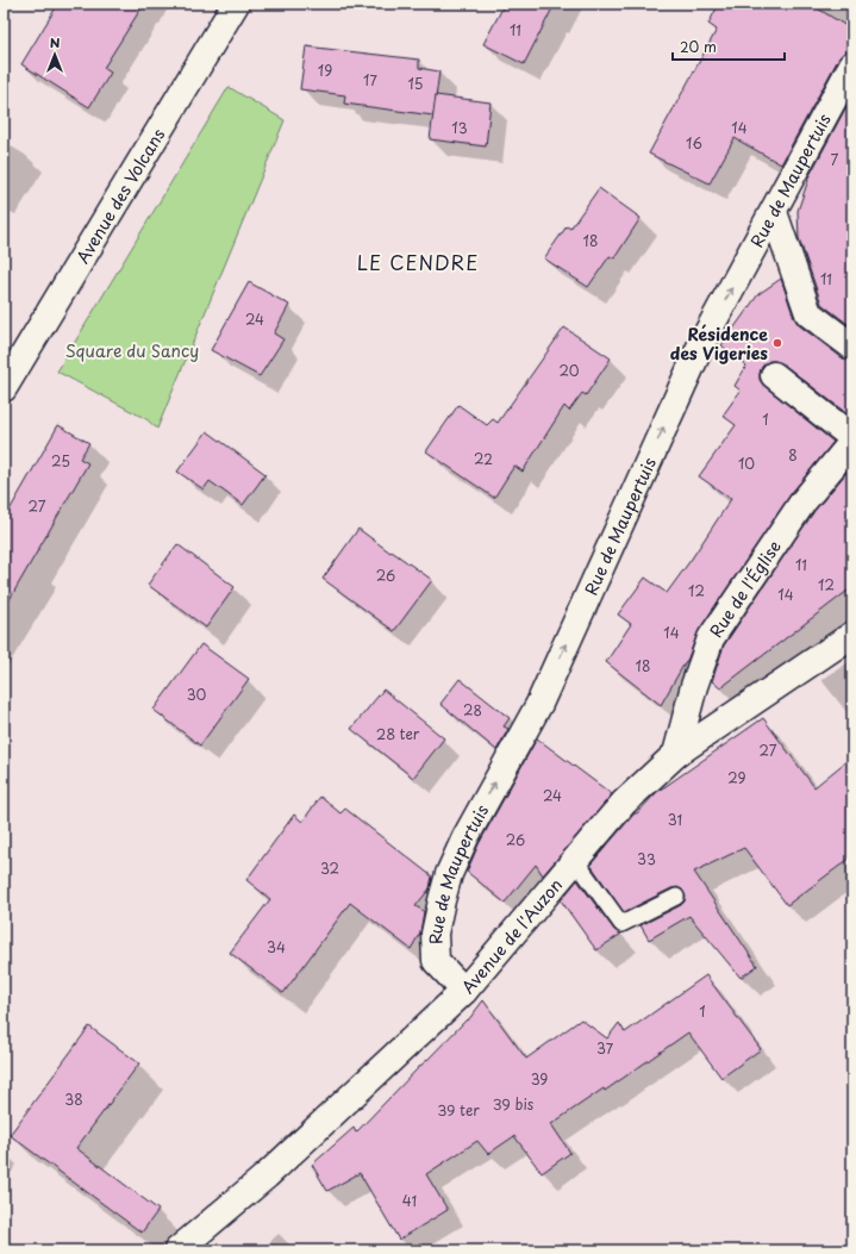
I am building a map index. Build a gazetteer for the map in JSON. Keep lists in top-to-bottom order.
{
  "streets": {
    "street": [
      "Rue de Maupertuis",
      "Avenue des Volcans",
      "Rue de l'Église",
      "Avenue de l'Auzon"
    ]
  },
  "crossings": [
    ["Rue de Maupertuis", "Avenue de l'Auzon"],
    ["Rue de l'Église", "Avenue de l'Auzon"]
  ],
  "one_way": ["Rue de Maupertuis"],
  "districts": ["LE CENDRE"],
  "parks": ["Square du Sancy"],
  "places": ["Résidence des Vigeries"],
  "house_numbers": [
    "11",
    "19",
    "17",
    "15",
    "13",
    "14",
    "16",
    "7",
    "18",
    "11",
    "24",
    "20",
    "1",
    "8",
    "22",
    "25",
    "10",
    "27",
    "11",
    "26",
    "12",
    "12",
    "14",
    "14",
    "18",
    "30",
    "28",
    "28 ter",
    "27",
    "29",
    "24",
    "31",
    "26",
    "33",
    "32",
    "34",
    "1",
    "37",
    "39",
    "38",
    "39 bis",
    "39 ter",
    "41"
  ],
  "scale_bar": "20 m",
  "north": "top"
}
